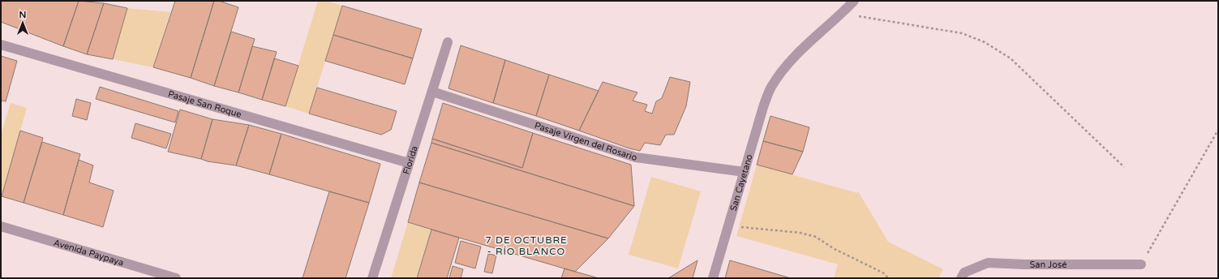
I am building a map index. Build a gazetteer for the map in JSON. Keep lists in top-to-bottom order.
{
  "streets": {
    "street": [
      "Pasaje San Roque",
      "Pasaje Virgen del Rosario",
      "Florida",
      "San Cayetano",
      "Avenida Paypaya",
      "San José"
    ]
  },
  "crossings": [
    ["Pasaje San Roque", "Florida"],
    ["Pasaje Virgen del Rosario", "Florida"],
    ["Pasaje Virgen del Rosario", "San Cayetano"]
  ],
  "districts": ["7 DE OCTUBRE - RÍO BLANCO"],
  "north": "top"
}
